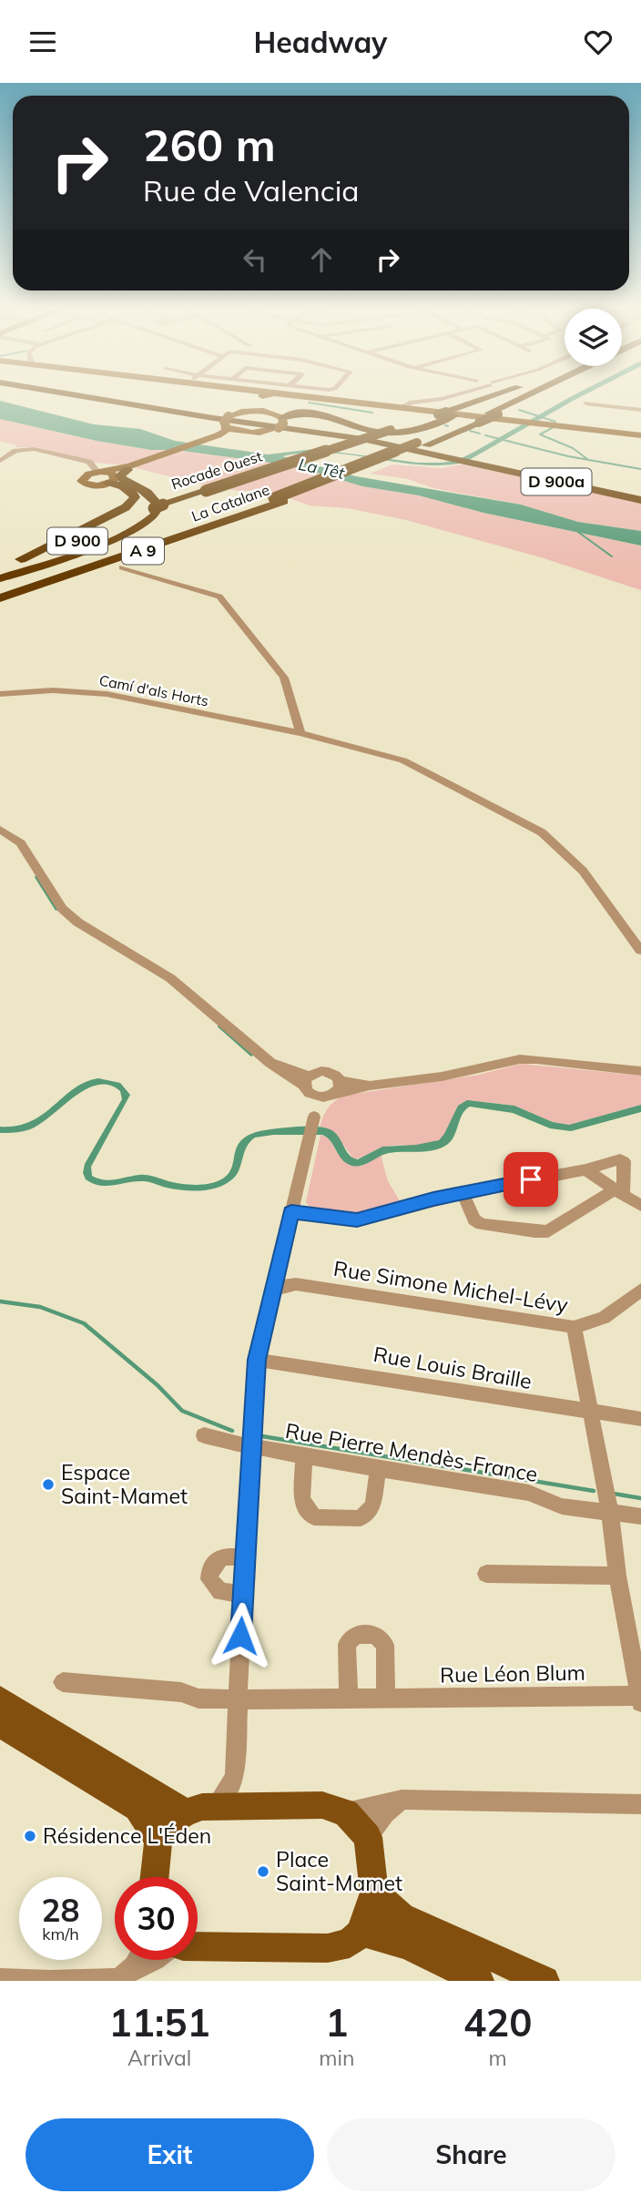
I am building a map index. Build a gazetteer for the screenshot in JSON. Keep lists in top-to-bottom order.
{
  "streets": {
    "highway": [
      "Rocade Ouest",
      "D 900a",
      "La Catalane",
      "D 900",
      "A 9"
    ],
    "street": [
      "Camí d'als Horts",
      "Rue Simone Michel-Lévy",
      "Rue Louis Braille",
      "Rue Pierre Mendès-France",
      "Rue Léon Blum"
    ]
  },
  "crossings": [
    ["D 900a", "La Catalane"]
  ],
  "water": ["La Têt"],
  "places": ["Espace Saint-Mamet", "Résidence L'Éden", "Place Saint-Mamet"],
  "page": {
    "header": "Headway",
    "turn": ["260 m", "Rue de Valencia"],
    "speed": "28 km/h",
    "limit": "30",
    "eta": [
      "11:51",
      "Arrival",
      "1",
      "min",
      "420",
      "m"
    ],
    "buttons": ["Exit", "Share"]
  }
}
